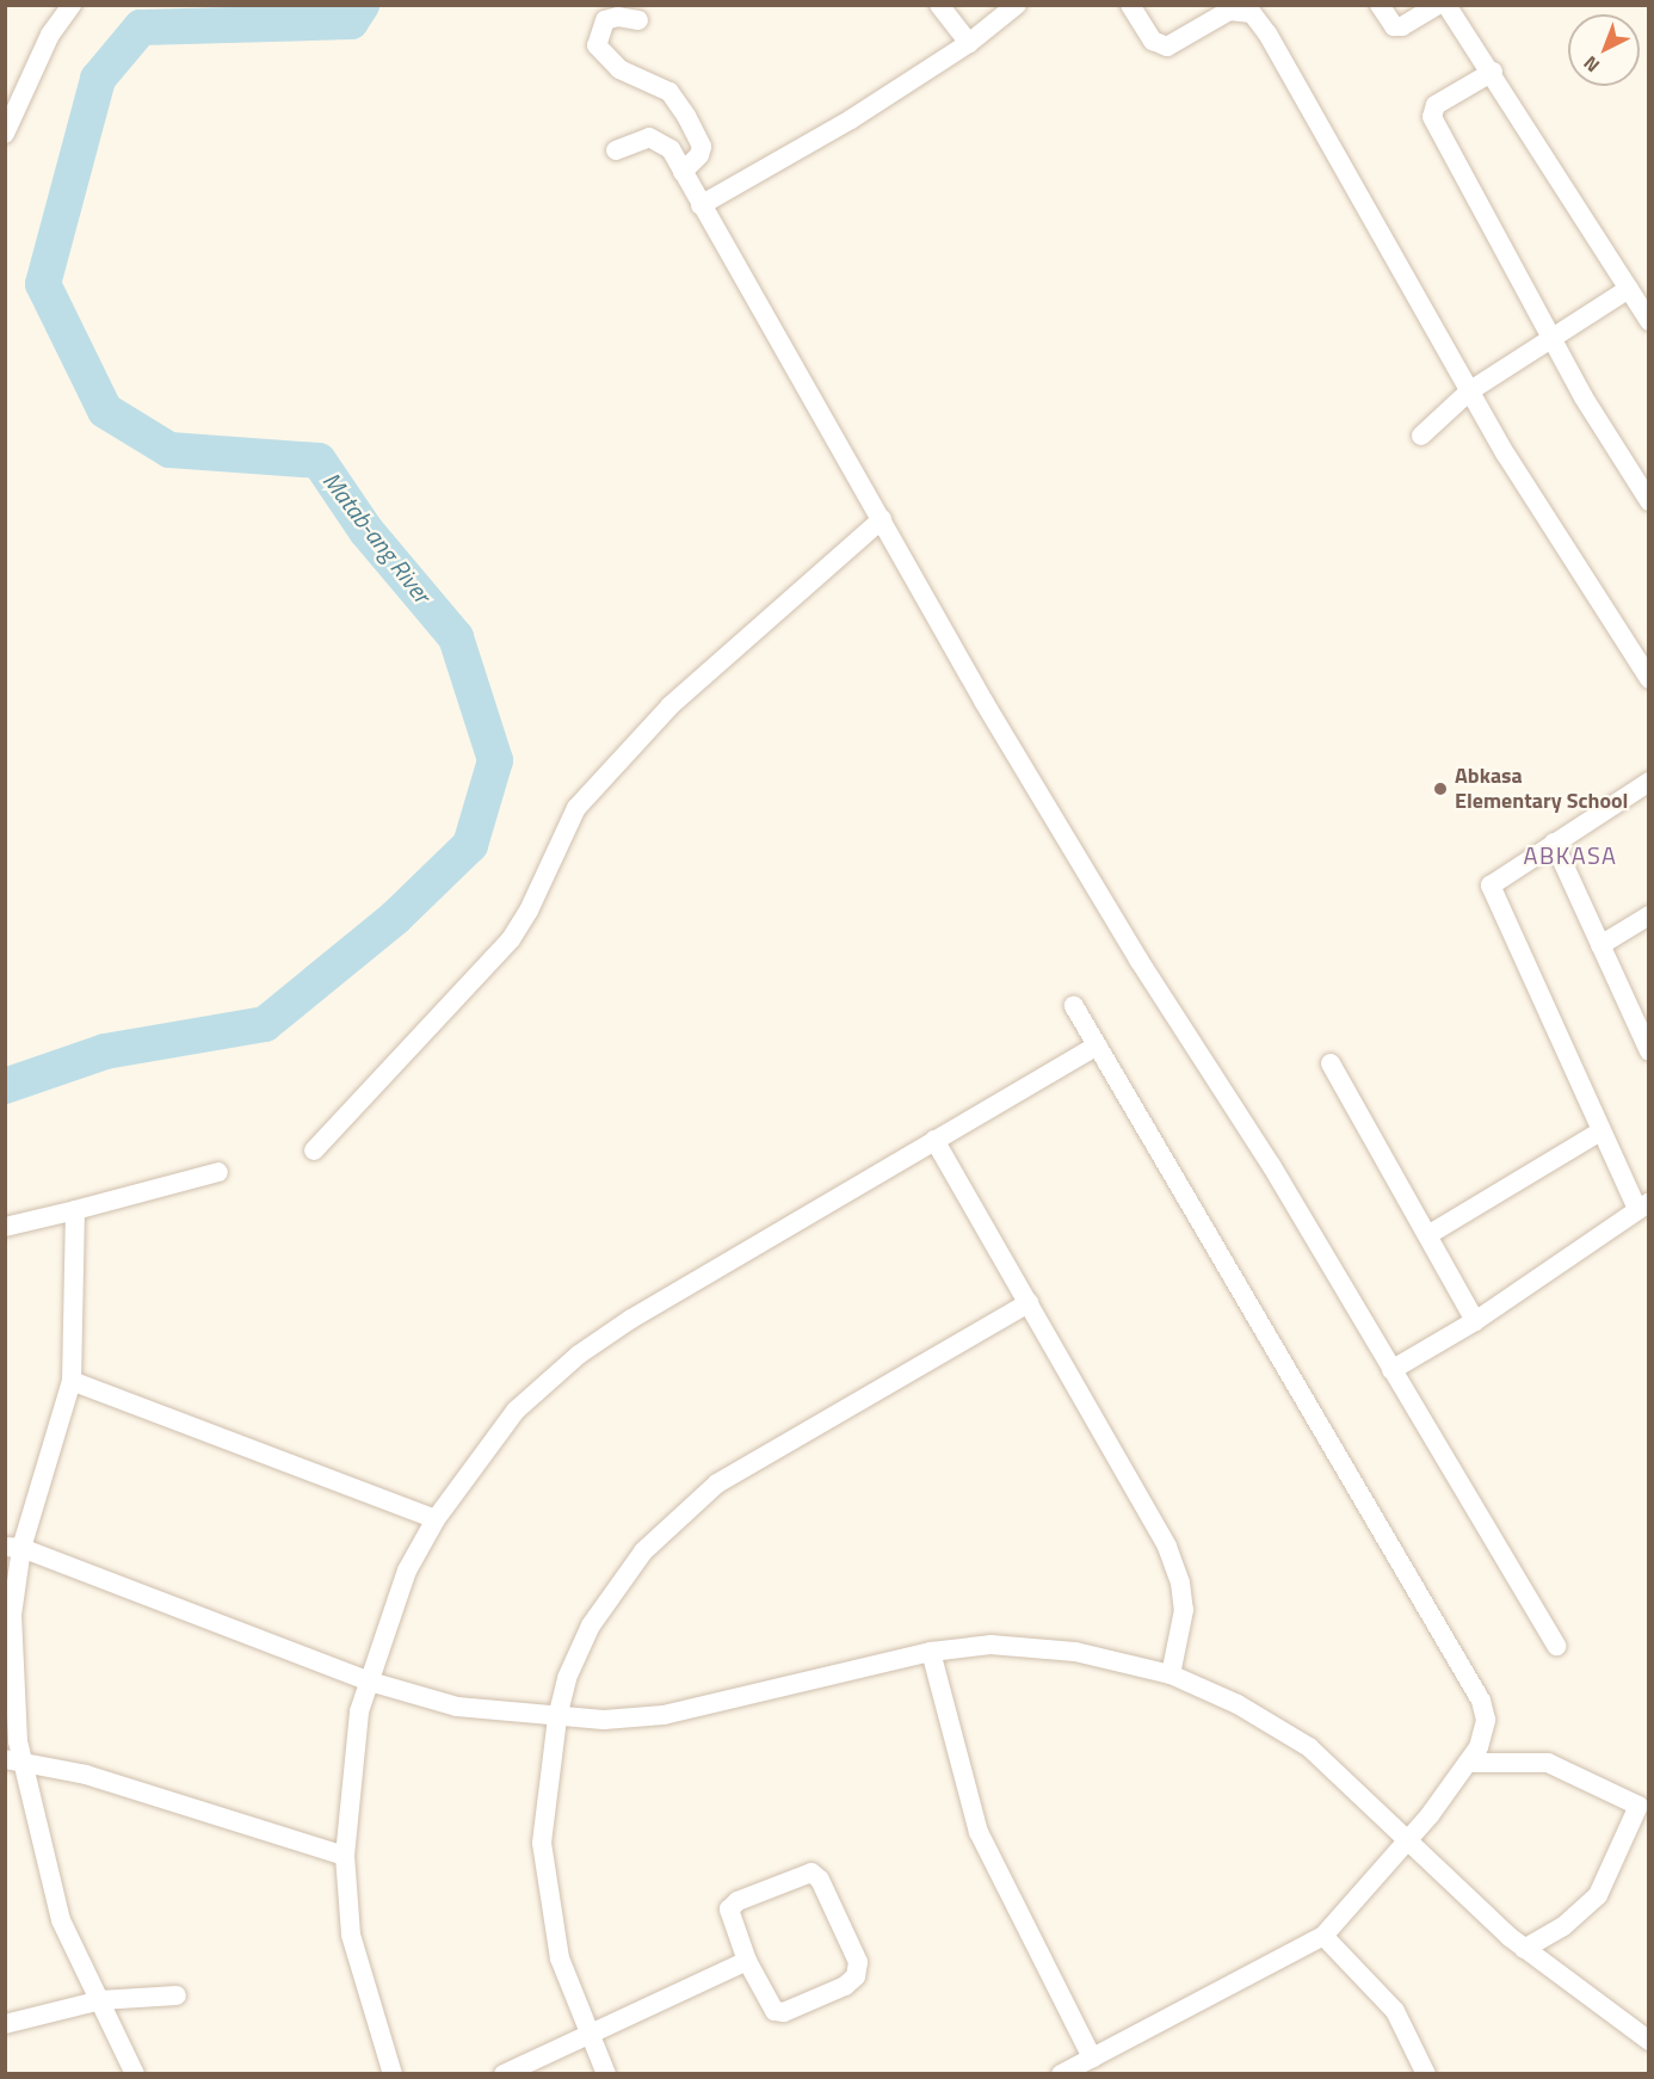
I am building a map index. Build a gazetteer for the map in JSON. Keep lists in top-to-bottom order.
{
  "districts": ["ABKASA"],
  "water": ["Matab-ang River"],
  "places": ["Abkasa Elementary School"],
  "north": "bottom left"
}
